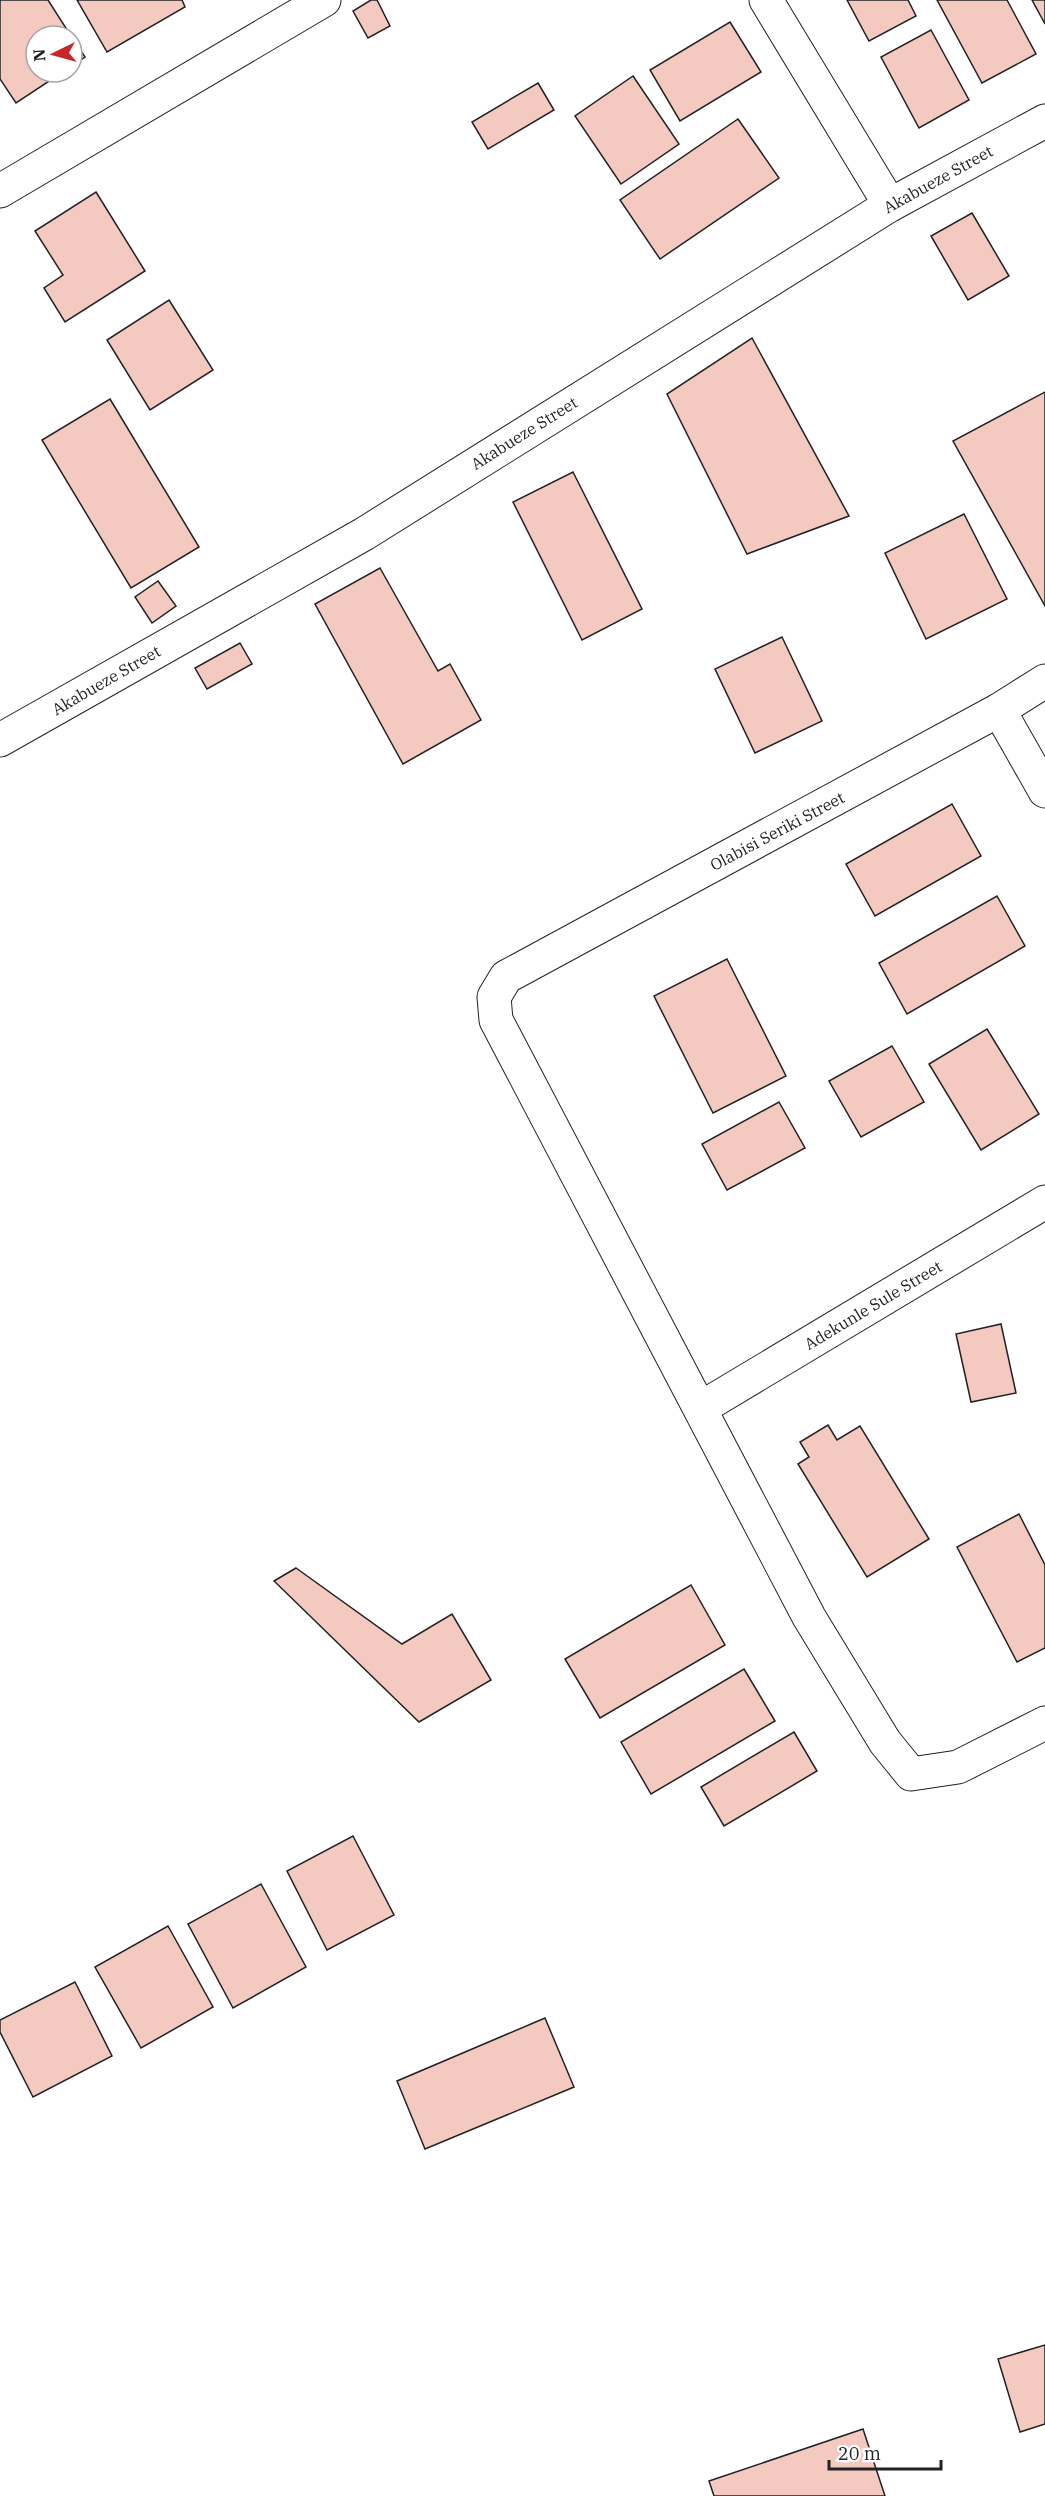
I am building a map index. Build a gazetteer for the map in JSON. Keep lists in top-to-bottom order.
{
  "streets": {
    "street": ["Akabueze Street", "Olabisi Seriki Street", "Adekunle Sule Street"]
  },
  "crossings": [
    ["Olabisi Seriki Street", "Adekunle Sule Street"]
  ],
  "scale_bar": "20 m",
  "north": "left"
}
